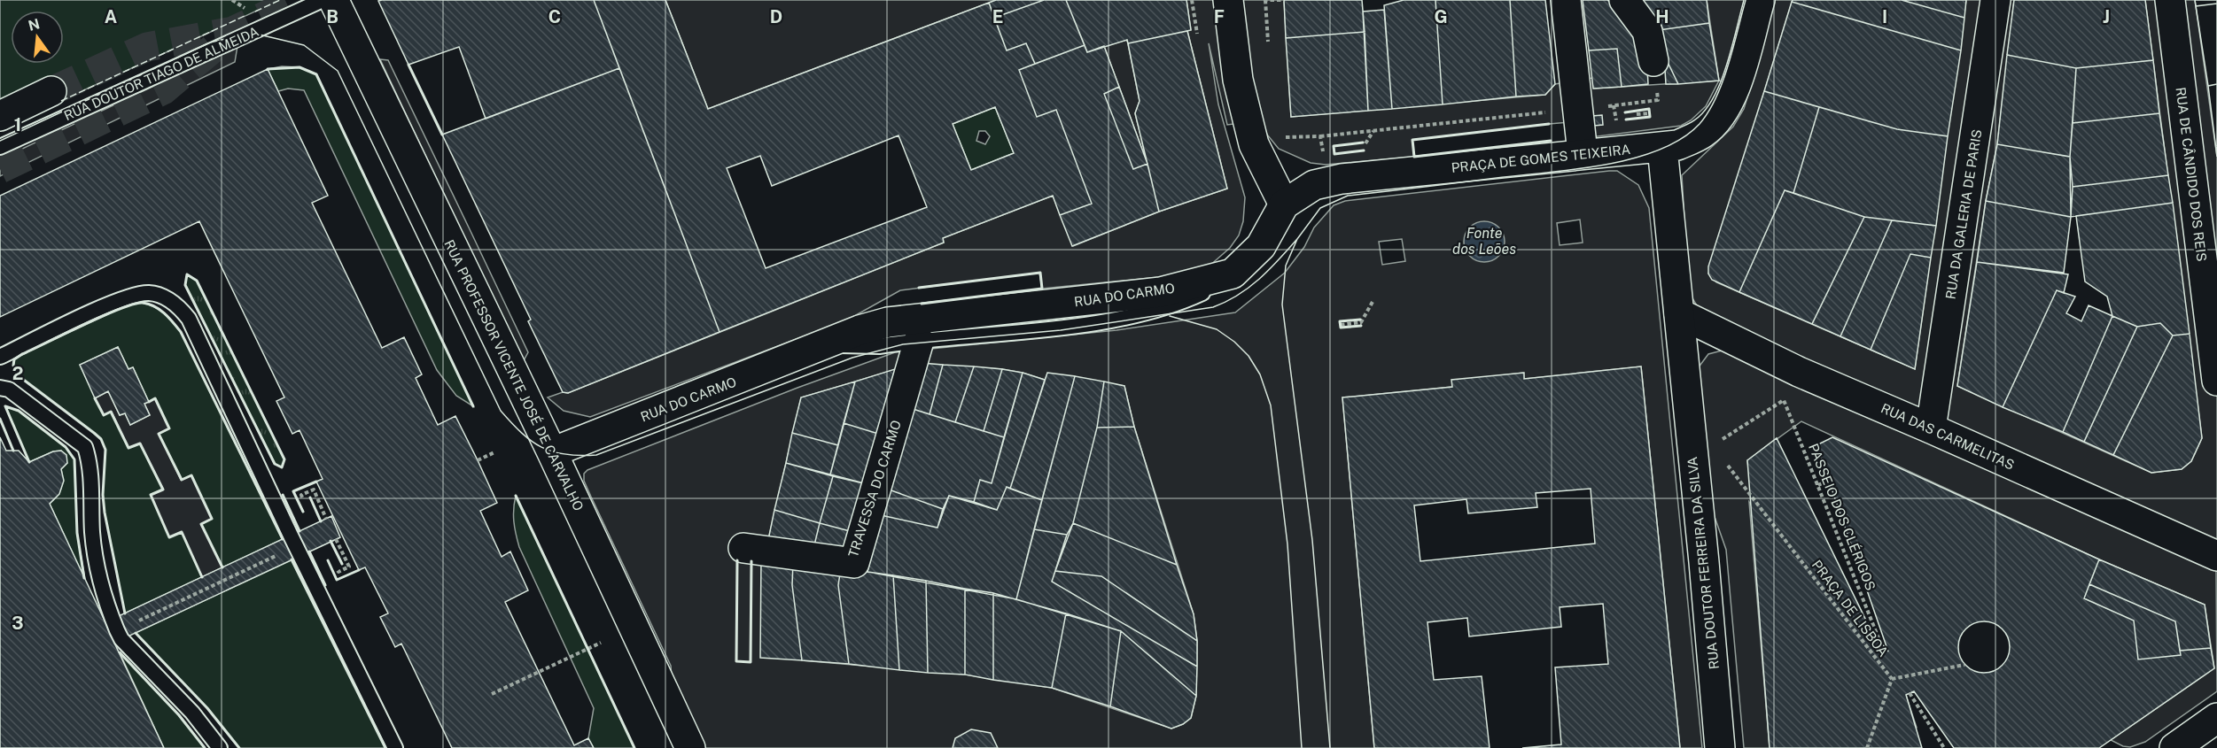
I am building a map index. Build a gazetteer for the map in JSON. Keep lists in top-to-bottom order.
{
  "streets": {
    "street": [
      "PRAÇA DE GOMES TEIXEIRA",
      "RUA DE CÂNDIDO DOS REIS",
      "RUA DA GALERIA DE PARIS",
      "RUA DO CARMO",
      "RUA PROFESSOR VICENTE JOSÉ DE CARVALHO",
      "RUA DAS CARMELITAS",
      "TRAVESSA DO CARMO",
      "RUA DOUTOR FERREIRA DA SILVA"
    ],
    "lane": ["RUA DOUTOR TIAGO DE ALMEIDA"],
    "path": ["PASSEIO DOS CLÉRIGOS", "PRAÇA DE LISBOA"]
  },
  "crossings": [
    ["RUA DOUTOR TIAGO DE ALMEIDA", "RUA PROFESSOR VICENTE JOSÉ DE CARVALHO"],
    ["PRAÇA DE GOMES TEIXEIRA", "RUA DO CARMO"],
    ["RUA DA GALERIA DE PARIS", "RUA DAS CARMELITAS"],
    ["RUA DO CARMO", "RUA PROFESSOR VICENTE JOSÉ DE CARVALHO"],
    ["RUA DO CARMO", "TRAVESSA DO CARMO"],
    ["RUA DAS CARMELITAS", "RUA DOUTOR FERREIRA DA SILVA"]
  ],
  "water": ["Fonte dos Leões"],
  "north": "top",
  "grid": {
    "columns": [
      "A",
      "B",
      "C",
      "D",
      "E",
      "F",
      "G",
      "H",
      "I",
      "J"
    ],
    "rows": ["1", "2", "3"]
  }
}
